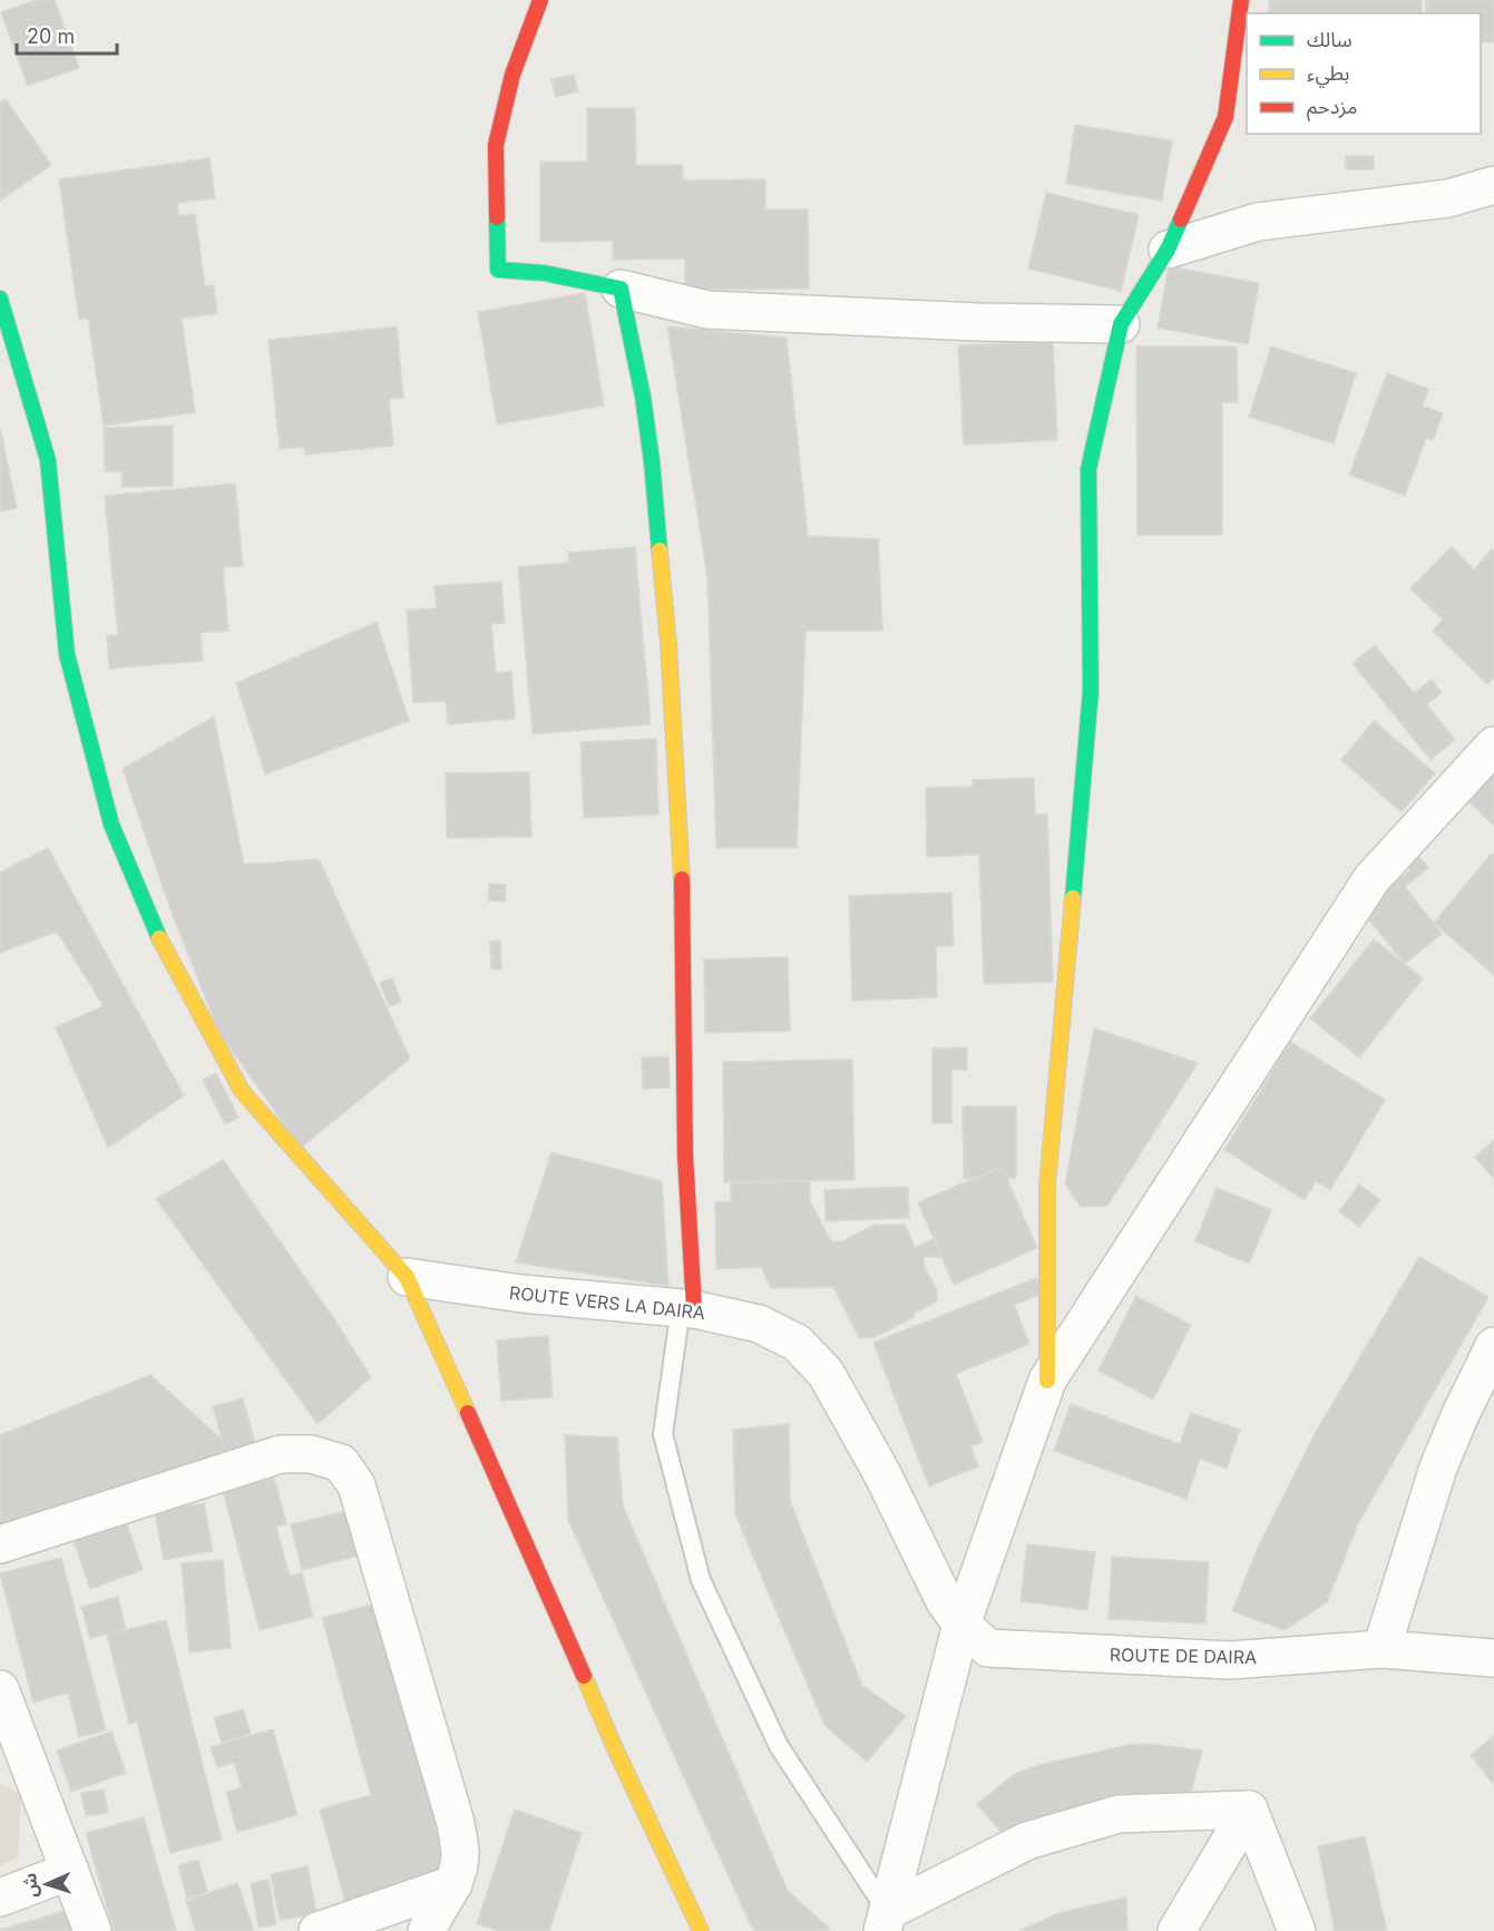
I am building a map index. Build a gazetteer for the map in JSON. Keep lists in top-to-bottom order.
{
  "streets": {
    "street": ["ROUTE VERS LA DAIRA", "ROUTE DE DAIRA"]
  },
  "crossings": [
    ["ROUTE VERS LA DAIRA", "ROUTE DE DAIRA"]
  ],
  "legend": ["سالك", "بطيء", "مزدحم"],
  "scale_bar": "20 m",
  "north": "left"
}
